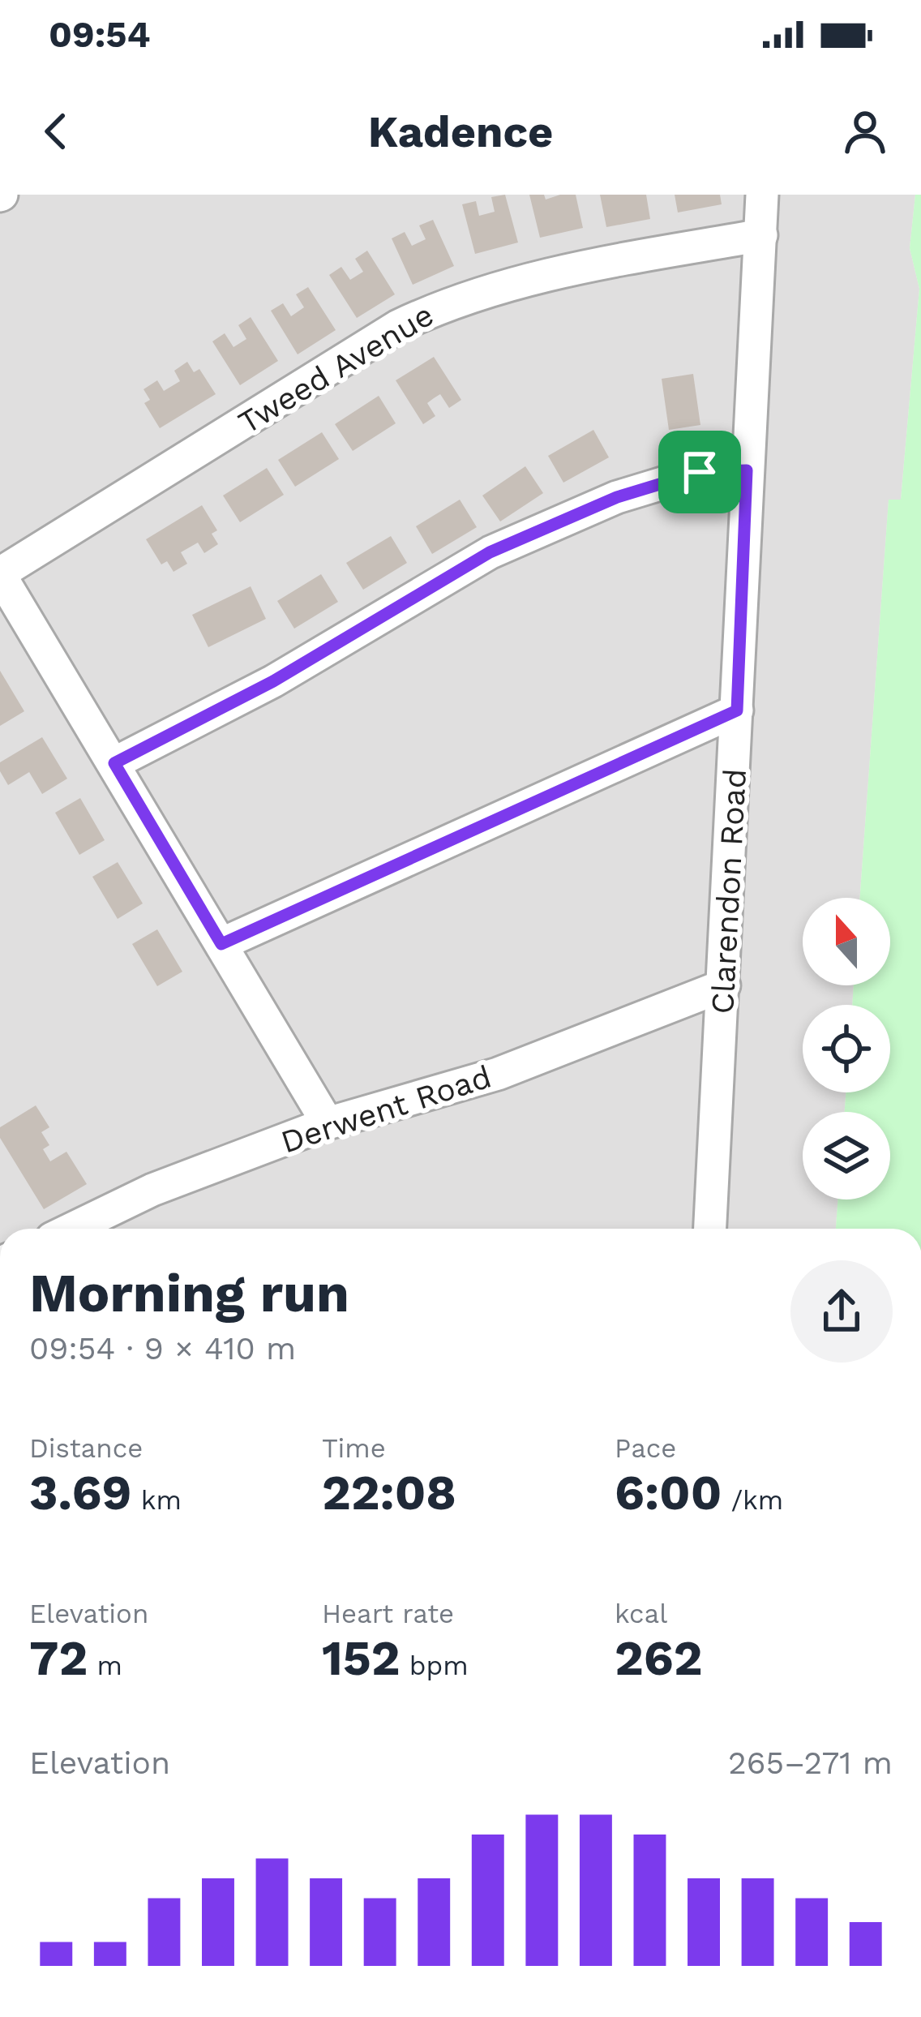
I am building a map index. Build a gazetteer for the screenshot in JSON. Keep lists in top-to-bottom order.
{
  "streets": {
    "street": ["Tweed Avenue", "Clarendon Road", "Derwent Road"]
  },
  "crossings": [
    ["Tweed Avenue", "Clarendon Road"],
    ["Clarendon Road", "Derwent Road"]
  ],
  "north": "top",
  "page": {
    "status": "09:54",
    "header": "Kadence",
    "heading": ["Morning run", "09:54 · 9 × 410 m"],
    "stats": [
      ["Distance", "3.69 km"],
      ["Time", "22:08"],
      ["Pace", "6:00 /km"],
      ["Elevation", "72 m"],
      ["Heart rate", "152 bpm"],
      ["kcal", "262"]
    ],
    "chart": ["Elevation", "265–271 m"]
  }
}
